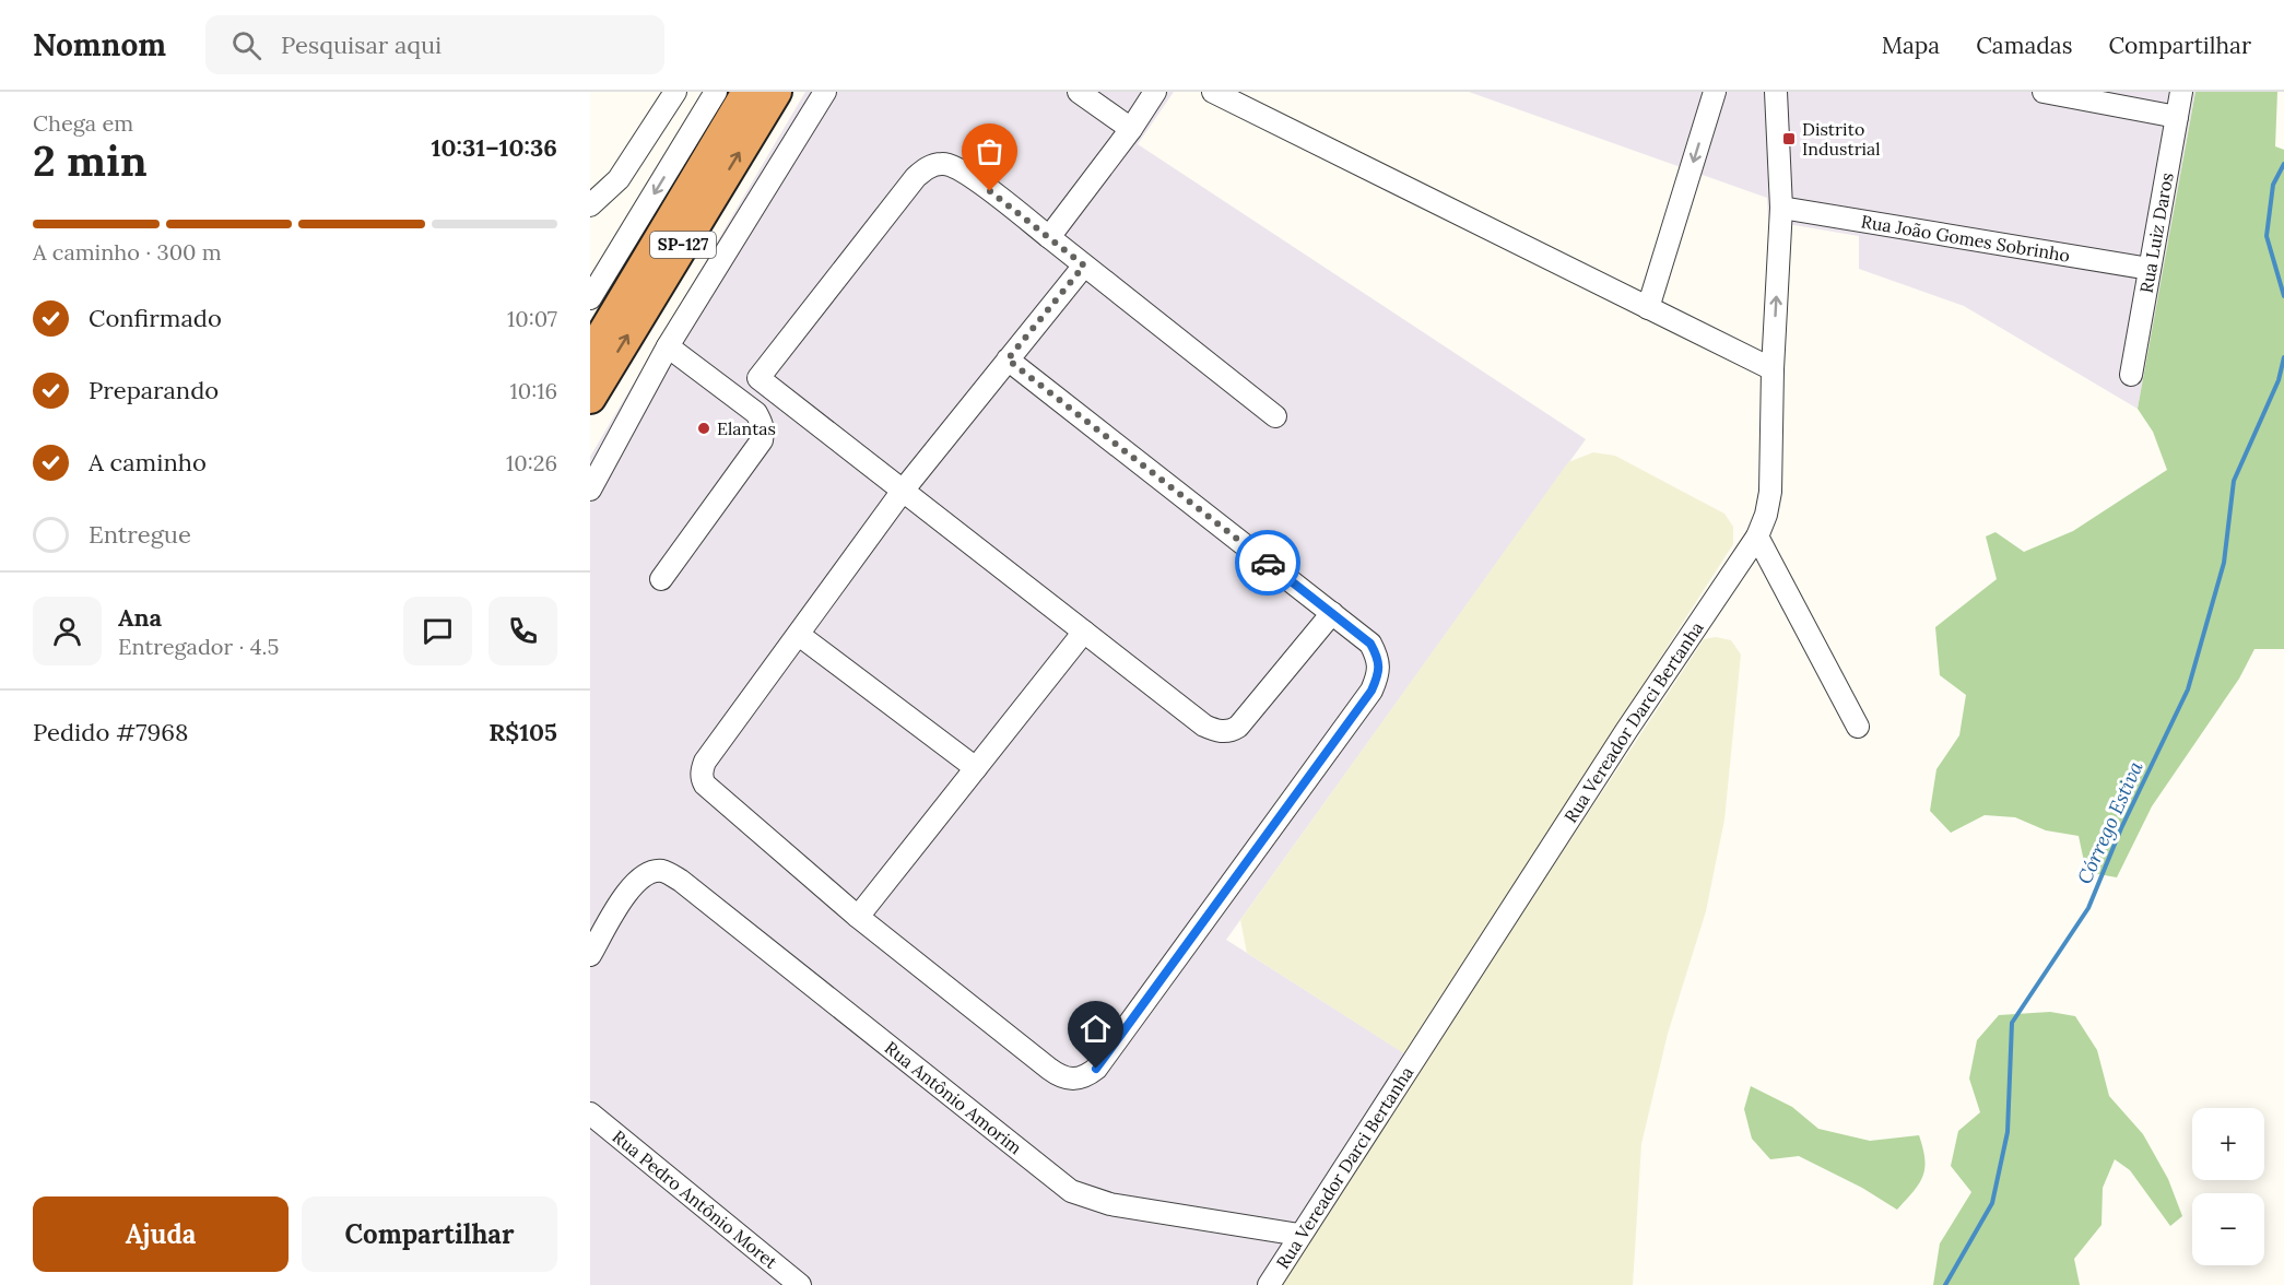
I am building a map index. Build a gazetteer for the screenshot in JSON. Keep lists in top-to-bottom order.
{
  "streets": {
    "highway": ["SP-127"],
    "street": [
      "Rua Luiz Daros",
      "Rua João Gomes Sobrinho",
      "Rua Vereador Darci Bertanha",
      "Rua Antônio Amorim",
      "Rua Pedro Antônio Moret"
    ]
  },
  "crossings": [
    ["Rua Luiz Daros", "Rua João Gomes Sobrinho"],
    ["Rua João Gomes Sobrinho", "Rua Vereador Darci Bertanha"],
    ["Rua Vereador Darci Bertanha", "Rua Antônio Amorim"]
  ],
  "water": ["Córrego Estiva"],
  "places": {
    "transit": ["Distrito Industrial"],
    "other": ["Elantas"]
  },
  "page": {
    "header": "Nomnom",
    "search": "Pesquisar aqui",
    "nav": ["Mapa", "Camadas", "Compartilhar"],
    "heading": ["2 min", "Chega em", "10:31–10:36"],
    "panel": [
      "Ana",
      "Entregador · 4.5",
      "Pedido #7968",
      "R$105"
    ],
    "bar": "A caminho · 300 m",
    "list": [
      ["Confirmado", "10:07"],
      ["Preparando", "10:16"],
      ["A caminho", "10:26"],
      "Entregue"
    ],
    "map_buttons": ["+", "−"],
    "buttons": ["Ajuda", "Compartilhar"]
  }
}
